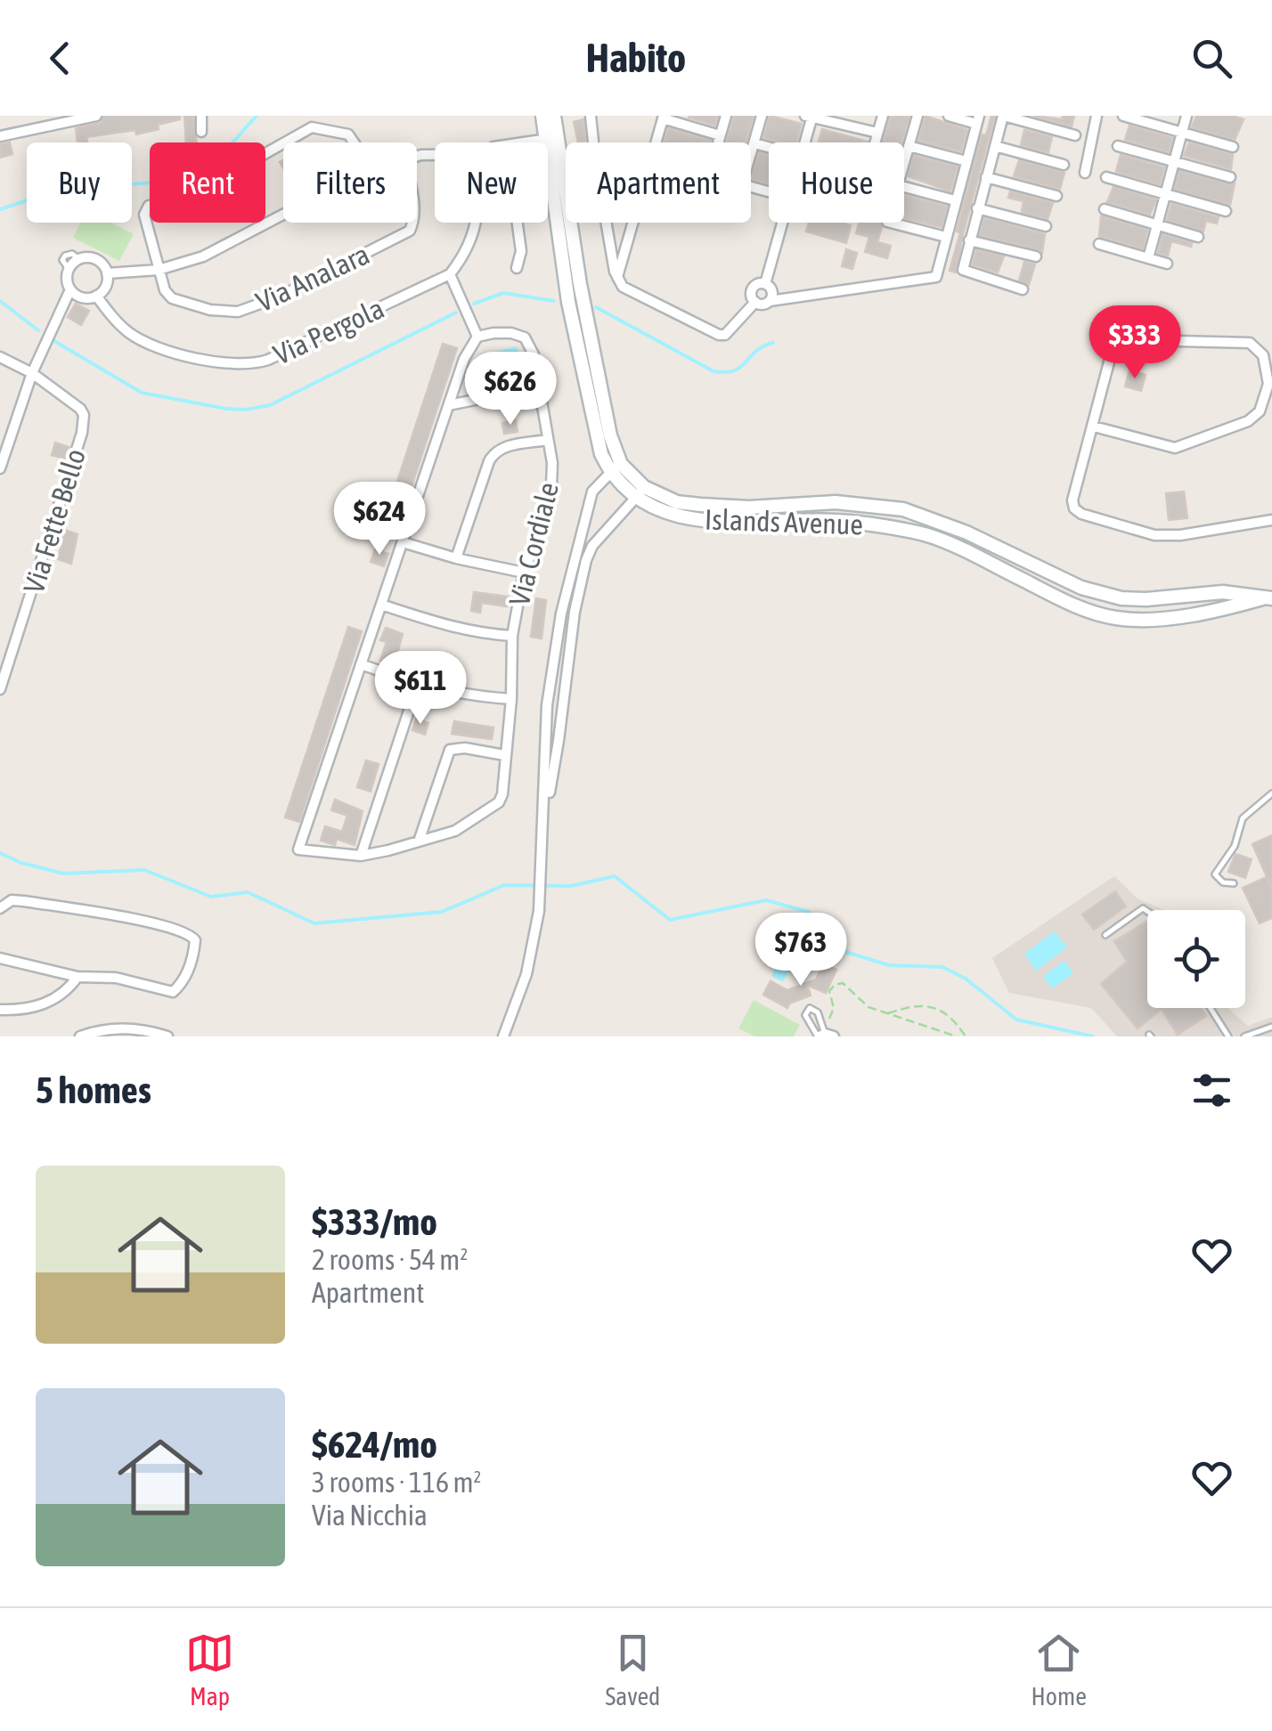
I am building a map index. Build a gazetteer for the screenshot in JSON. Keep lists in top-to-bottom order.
{
  "streets": {
    "street": [
      "Via Analara",
      "Via Pergola",
      "Via Fette Bello",
      "Islands Avenue",
      "Via Cordiale"
    ]
  },
  "page": {
    "header": "Habito",
    "chip": [
      "Buy",
      "Rent",
      "Filters",
      "New",
      "Apartment",
      "House"
    ],
    "price": [
      "$333",
      "$626",
      "$624",
      "$611",
      "$763"
    ],
    "heading": "5 homes",
    "list": [
      {
        "name": "$333/mo",
        "note": "2 rooms · 54 m² · Apartment"
      },
      {
        "name": "$624/mo",
        "note": "3 rooms · 116 m² · Via Nicchia"
      }
    ],
    "tabs": ["Map", "Saved", "Home"]
  }
}
